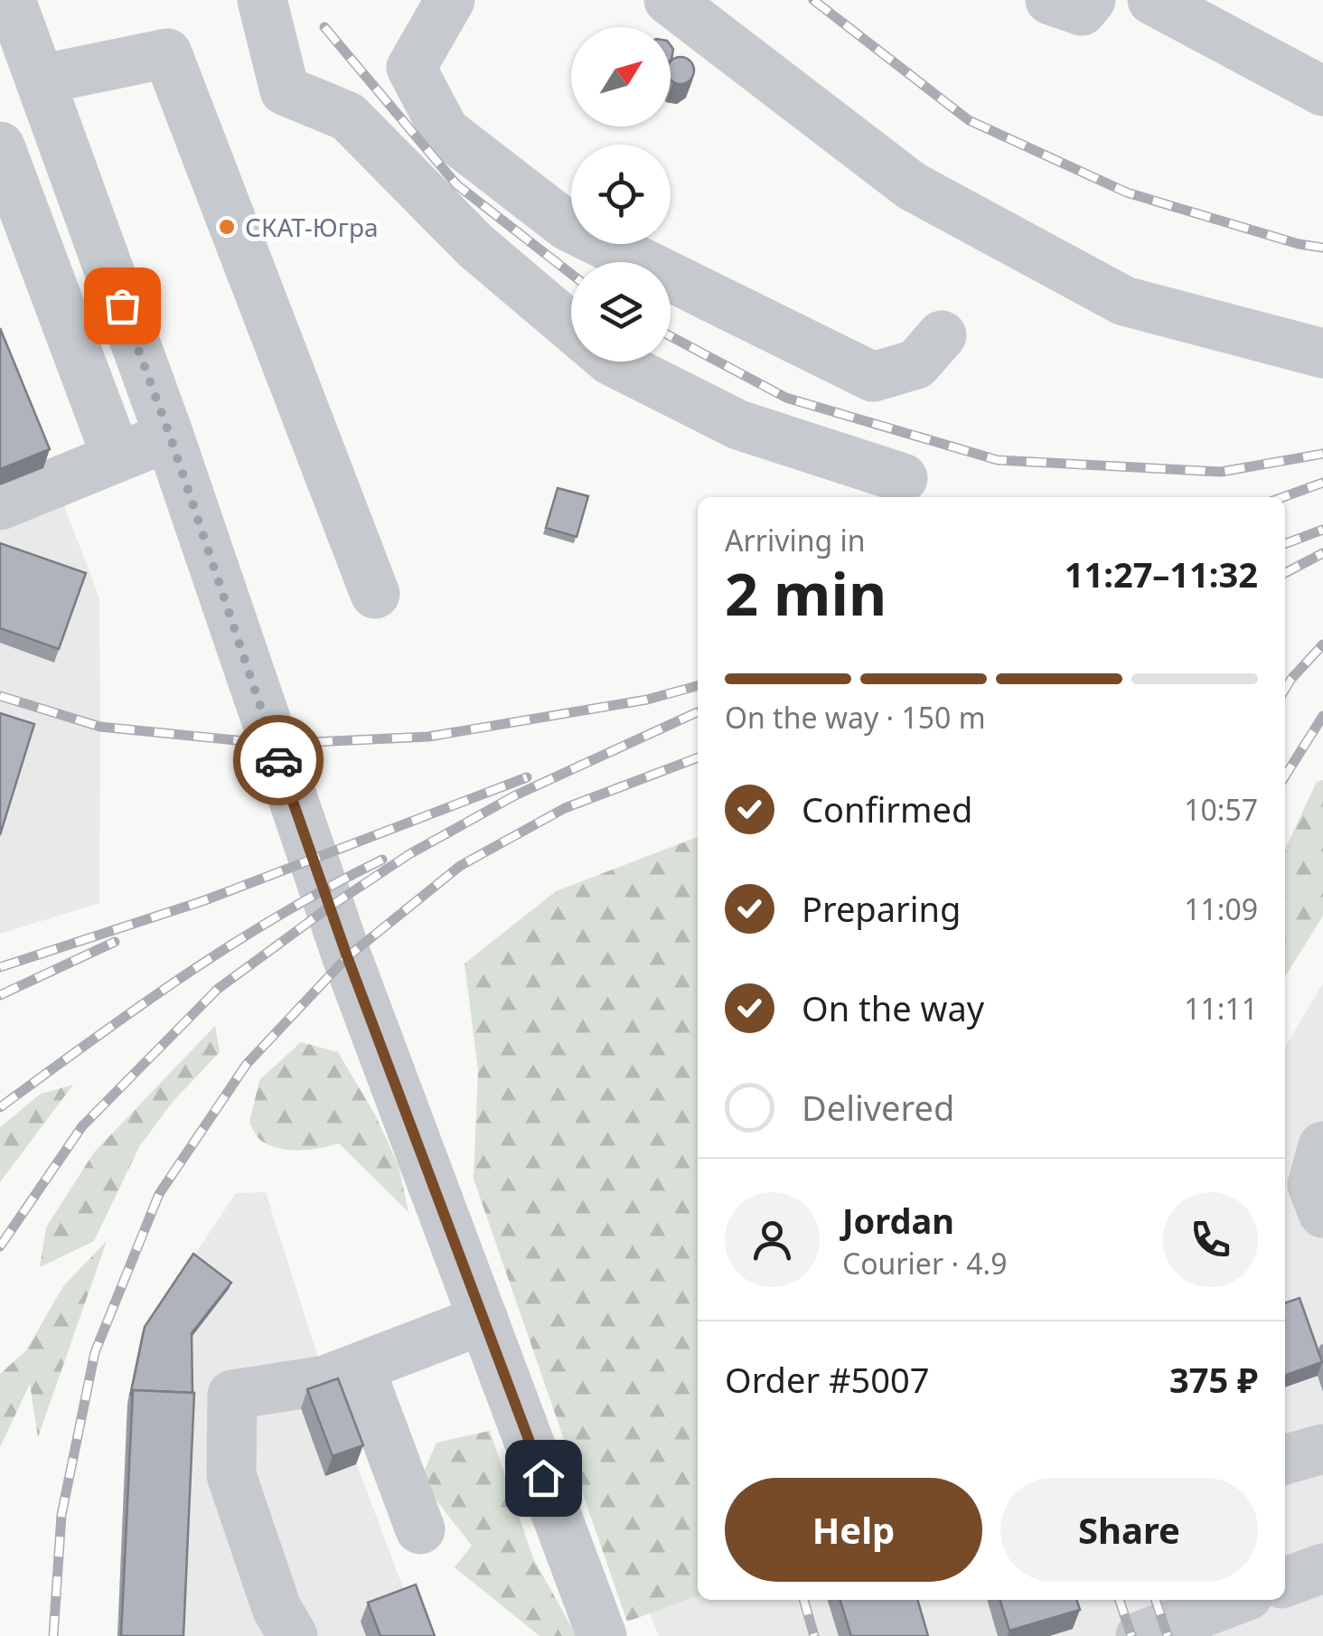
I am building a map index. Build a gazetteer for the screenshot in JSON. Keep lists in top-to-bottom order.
{
  "places": ["СКАТ-Югра"],
  "north": "top right",
  "page": {
    "heading": ["2 min", "Arriving in", "11:27–11:32"],
    "panel": [
      "Jordan",
      "Courier · 4.9",
      "Order #5007",
      "375 ₽"
    ],
    "bar": "On the way · 150 m",
    "list": [
      ["Confirmed", "10:57"],
      ["Preparing", "11:09"],
      ["On the way", "11:11"],
      "Delivered"
    ],
    "buttons": ["Help", "Share"]
  }
}
